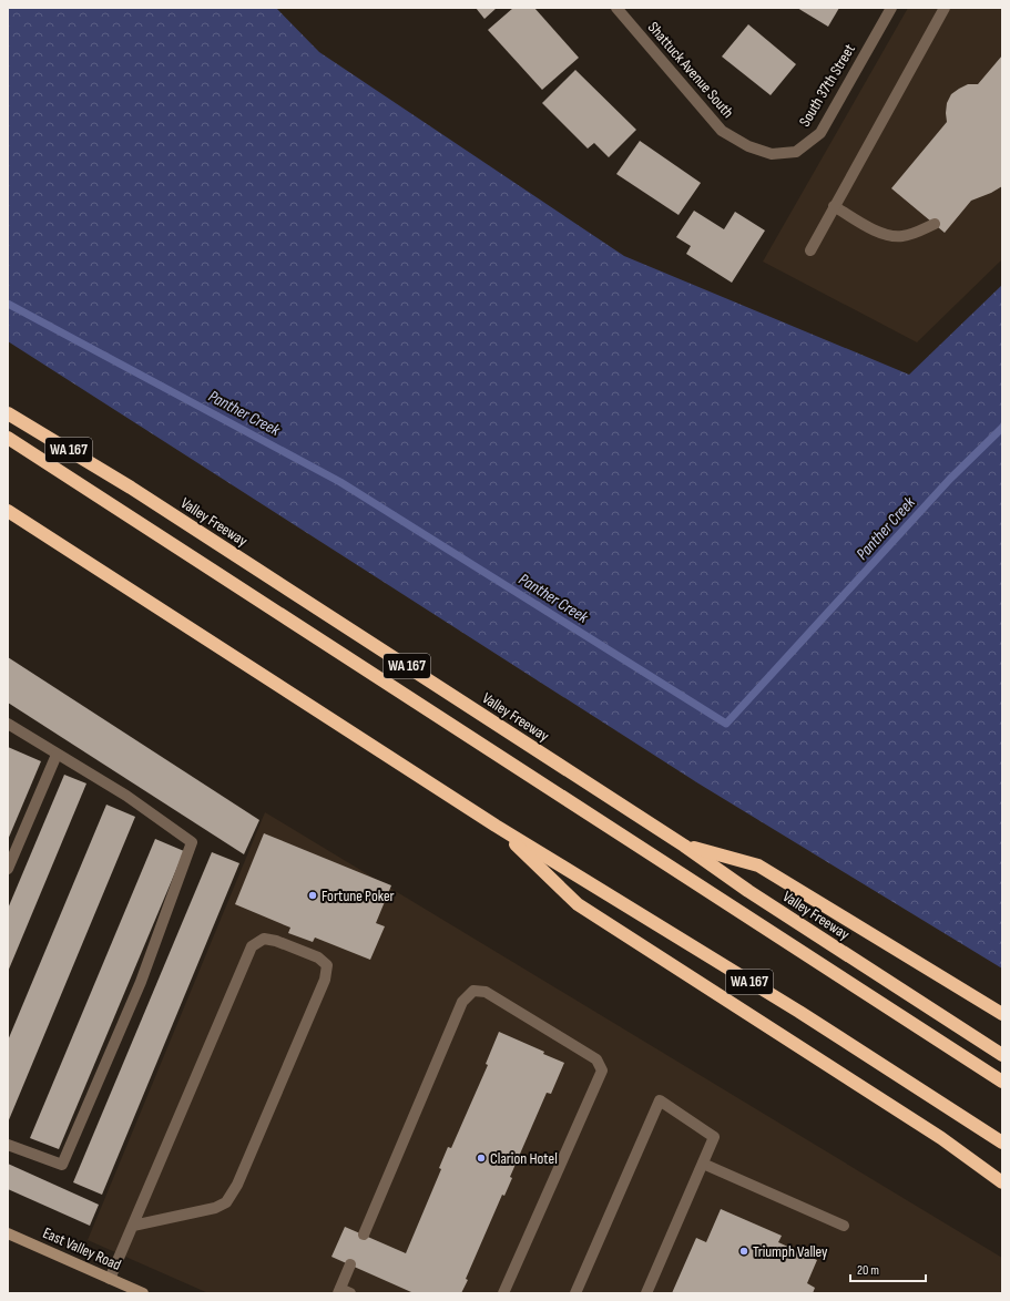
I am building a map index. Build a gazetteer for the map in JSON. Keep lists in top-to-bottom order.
{
  "streets": {
    "highway": ["WA 167", "Valley Freeway"],
    "street": ["Shattuck Avenue South", "South 37th Street", "East Valley Road"]
  },
  "crossings": [
    ["Shattuck Avenue South", "South 37th Street"]
  ],
  "water": ["Panther Creek"],
  "places": ["Fortune Poker", "Clarion Hotel", "Triumph Valley"],
  "scale_bar": "20 m"
}
